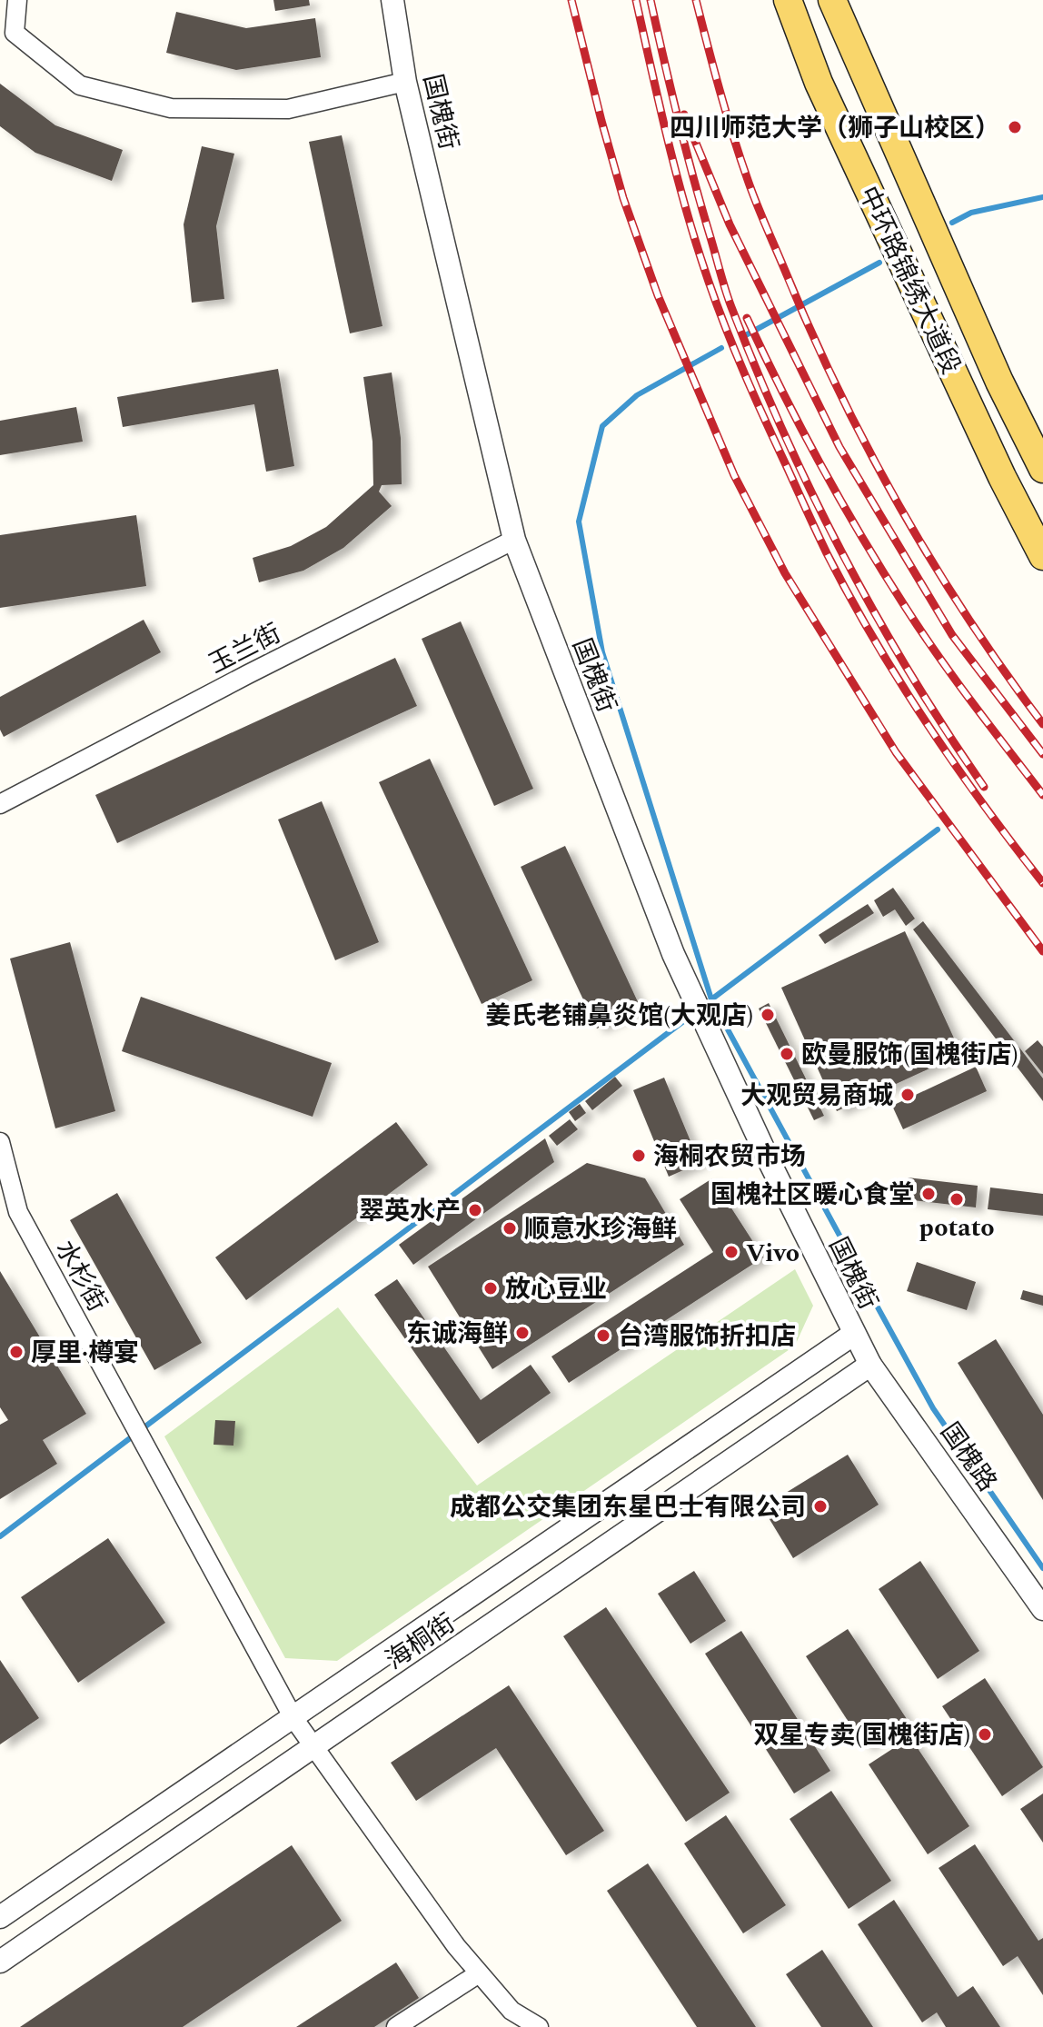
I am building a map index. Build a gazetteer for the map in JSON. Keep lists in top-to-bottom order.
{
  "streets": {
    "main road": ["中环路锦绣大道段"],
    "street": [
      "国槐街",
      "玉兰街",
      "水杉街",
      "国槐路",
      "海桐街"
    ]
  },
  "crossings": [
    ["国槐街", "玉兰街"],
    ["国槐街", "国槐路"],
    ["国槐街", "海桐街"],
    ["水杉街", "海桐街"],
    ["国槐路", "海桐街"]
  ],
  "places": [
    "四川师范大学（狮子山校区）",
    "姜氏老铺鼻炎馆(大观店)",
    "欧曼服饰(国槐街店)",
    "大观贸易商城",
    "海桐农贸市场",
    "国槐社区暖心食堂",
    "potato",
    "翠英水产",
    "顺意水珍海鲜",
    "Vivo",
    "放心豆业",
    "东诚海鲜",
    "台湾服饰折扣店",
    "厚里·樽宴",
    "成都公交集团东星巴士有限公司",
    "双星专卖(国槐街店)"
  ]
}
